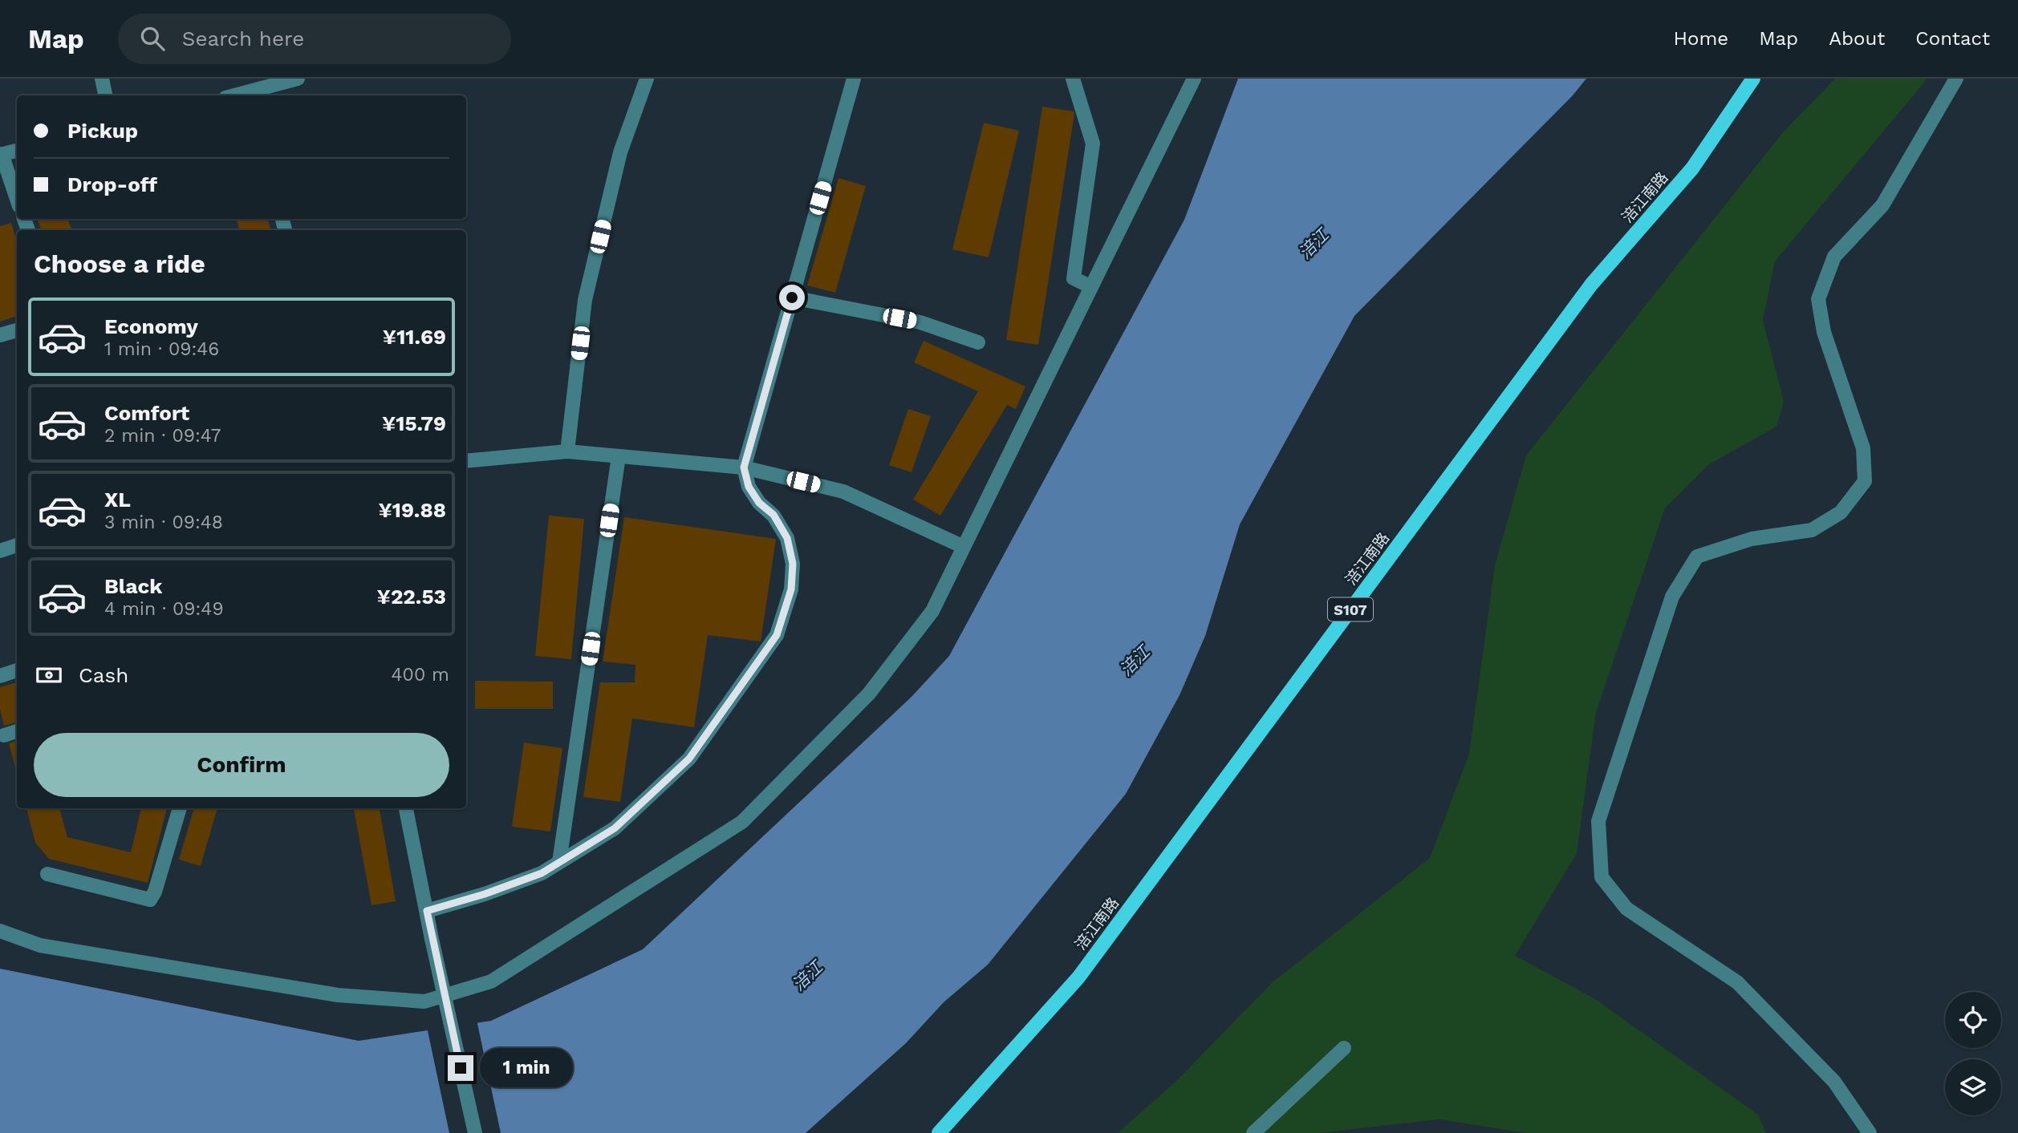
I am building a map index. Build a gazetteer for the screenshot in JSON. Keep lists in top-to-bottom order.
{
  "streets": {
    "main road": ["涪江南路", "S107"]
  },
  "water": ["涪江"],
  "page": {
    "header": "Map",
    "search": "Search here",
    "nav": [
      "Home",
      "Map",
      "About",
      "Contact"
    ],
    "banner": ["Pickup", "Drop-off"],
    "heading": "Choose a ride",
    "list": [
      {
        "name": "Economy",
        "note": "1 min · 09:46",
        "value": "¥11.69"
      },
      {
        "name": "Comfort",
        "note": "2 min · 09:47",
        "value": "¥15.79"
      },
      {
        "name": "XL",
        "note": "3 min · 09:48",
        "value": "¥19.88"
      },
      {
        "name": "Black",
        "note": "4 min · 09:49",
        "value": "¥22.53"
      }
    ],
    "pay": ["Cash", "400 m"],
    "buttons": "Confirm",
    "bubble": "1 min"
  }
}
